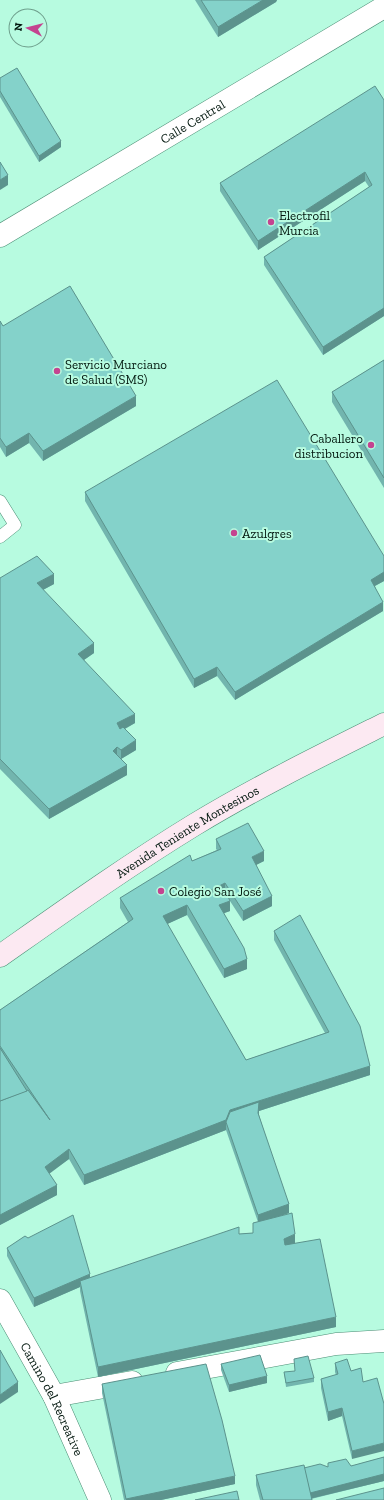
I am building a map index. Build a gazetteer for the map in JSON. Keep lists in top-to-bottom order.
{
  "streets": {
    "main road": ["Avenida Teniente Montesinos"],
    "street": ["Calle Central", "Camino del Recreative"]
  },
  "places": [
    "Electrofil Murcia",
    "Servicio Murciano de Salud (SMS)",
    "Caballero distribucion",
    "Azulgres",
    "Colegio San José"
  ],
  "north": "left"
}
